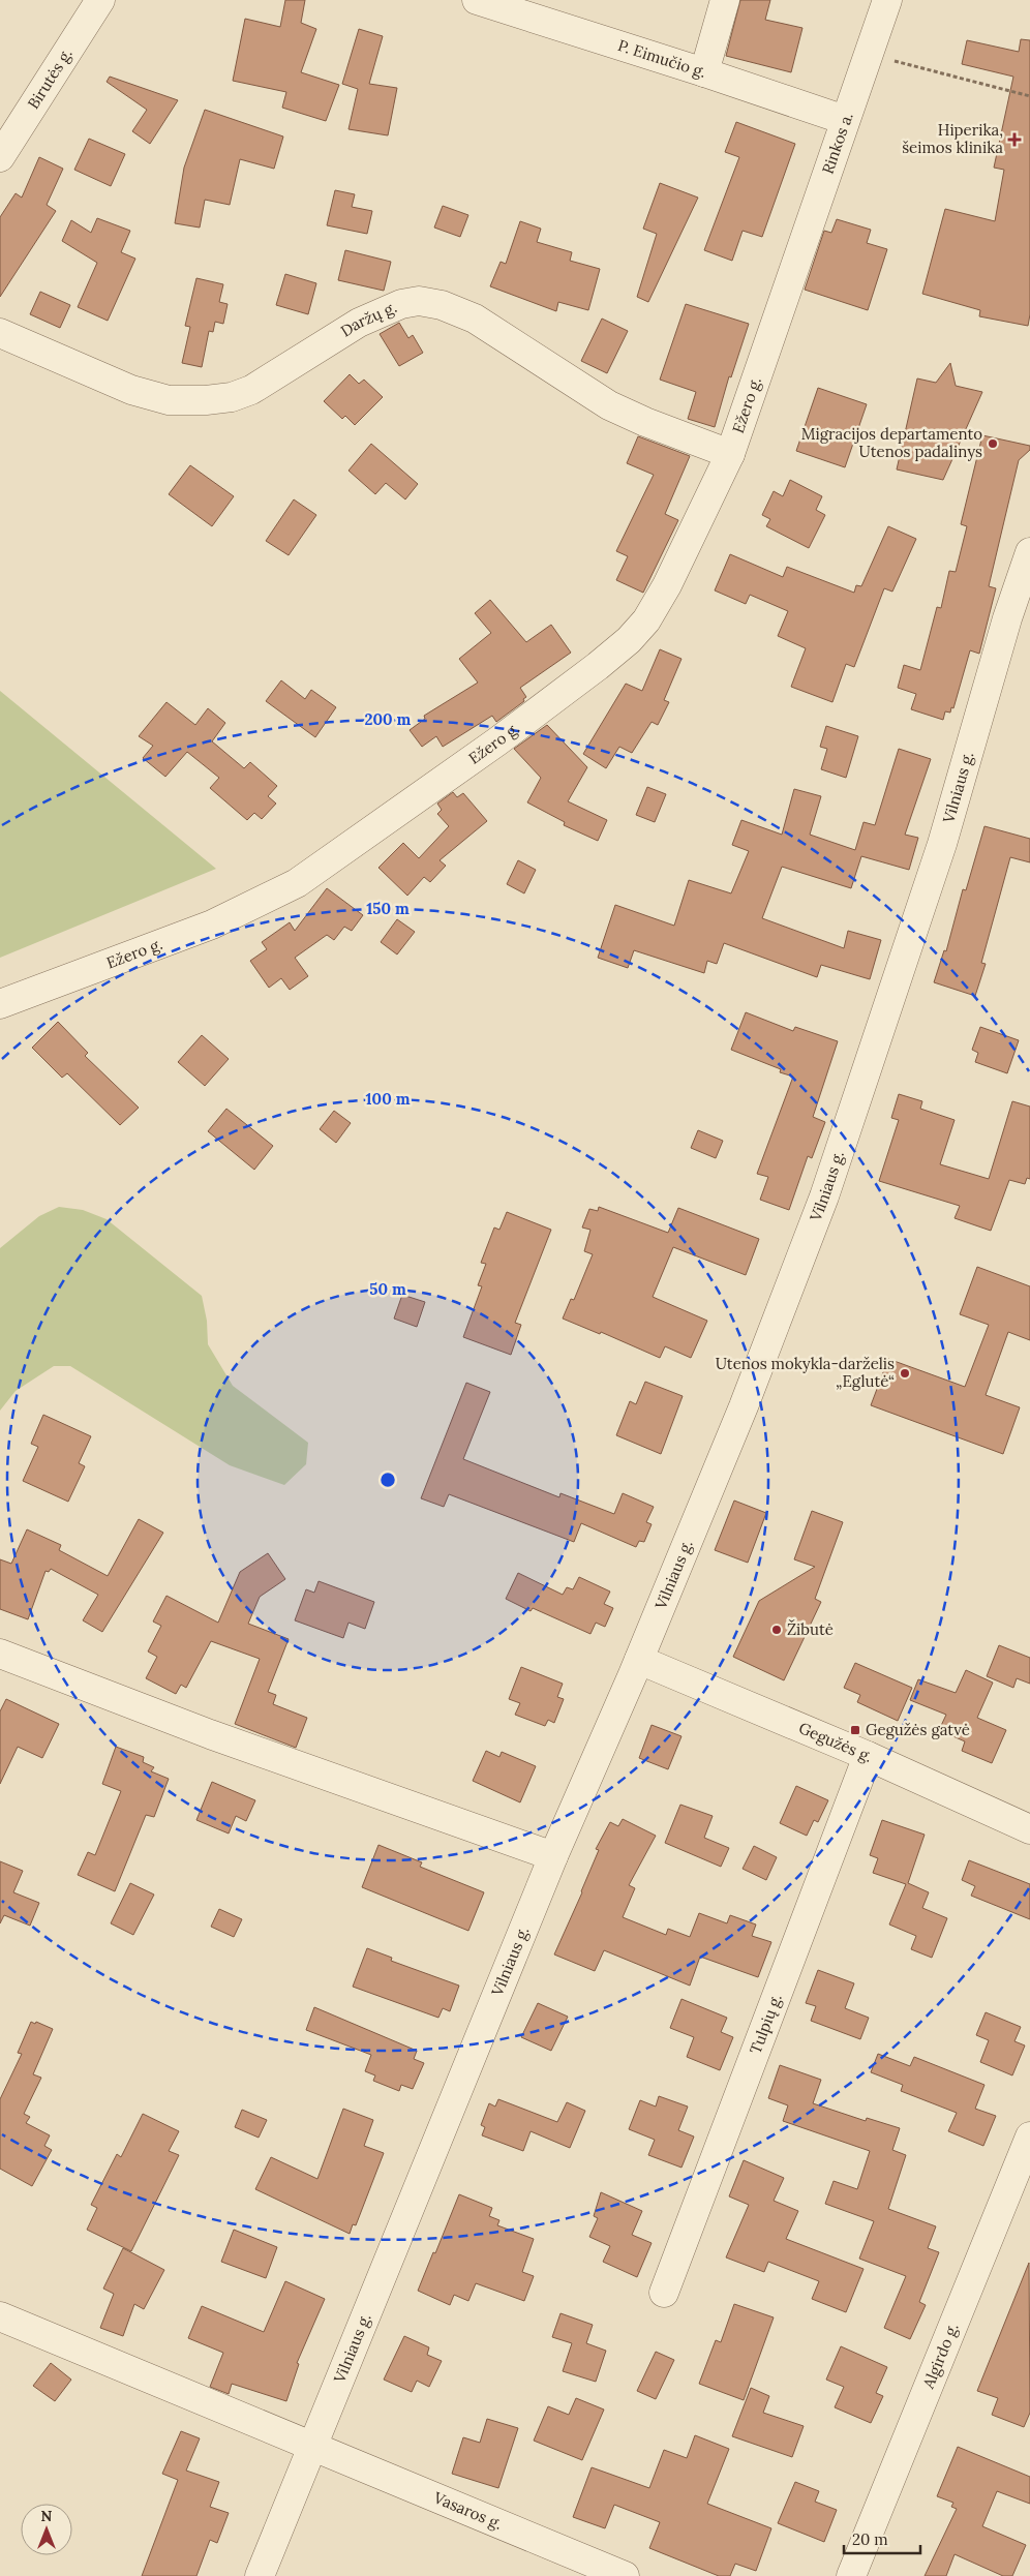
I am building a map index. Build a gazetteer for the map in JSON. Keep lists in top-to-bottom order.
{
  "streets": {
    "street": [
      "P. Eimučio g.",
      "Birutės g.",
      "Rinkos a.",
      "Daržų g.",
      "Ežero g.",
      "Vilniaus g.",
      "Gegužės g.",
      "Tulpių g.",
      "Algirdo g.",
      "Vasaros g."
    ]
  },
  "crossings": [
    ["P. Eimučio g.", "Rinkos a."],
    ["Rinkos a.", "Ežero g."],
    ["Daržų g.", "Ežero g."],
    ["Vilniaus g.", "Gegužės g."],
    ["Vilniaus g.", "Vasaros g."],
    ["Gegužės g.", "Tulpių g."]
  ],
  "places": {
    "health": ["Hiperika, šeimos klinika"],
    "other": ["Migracijos departamento Utenos padalinys", "Utenos mokykla-darželis „Eglutė“", "Žibutė"],
    "transit": ["Gegužės gatvė"]
  },
  "scale_bar": "20 m",
  "north": "top",
  "rings": [
    "200 m",
    "150 m",
    "100 m",
    "50 m"
  ]
}
